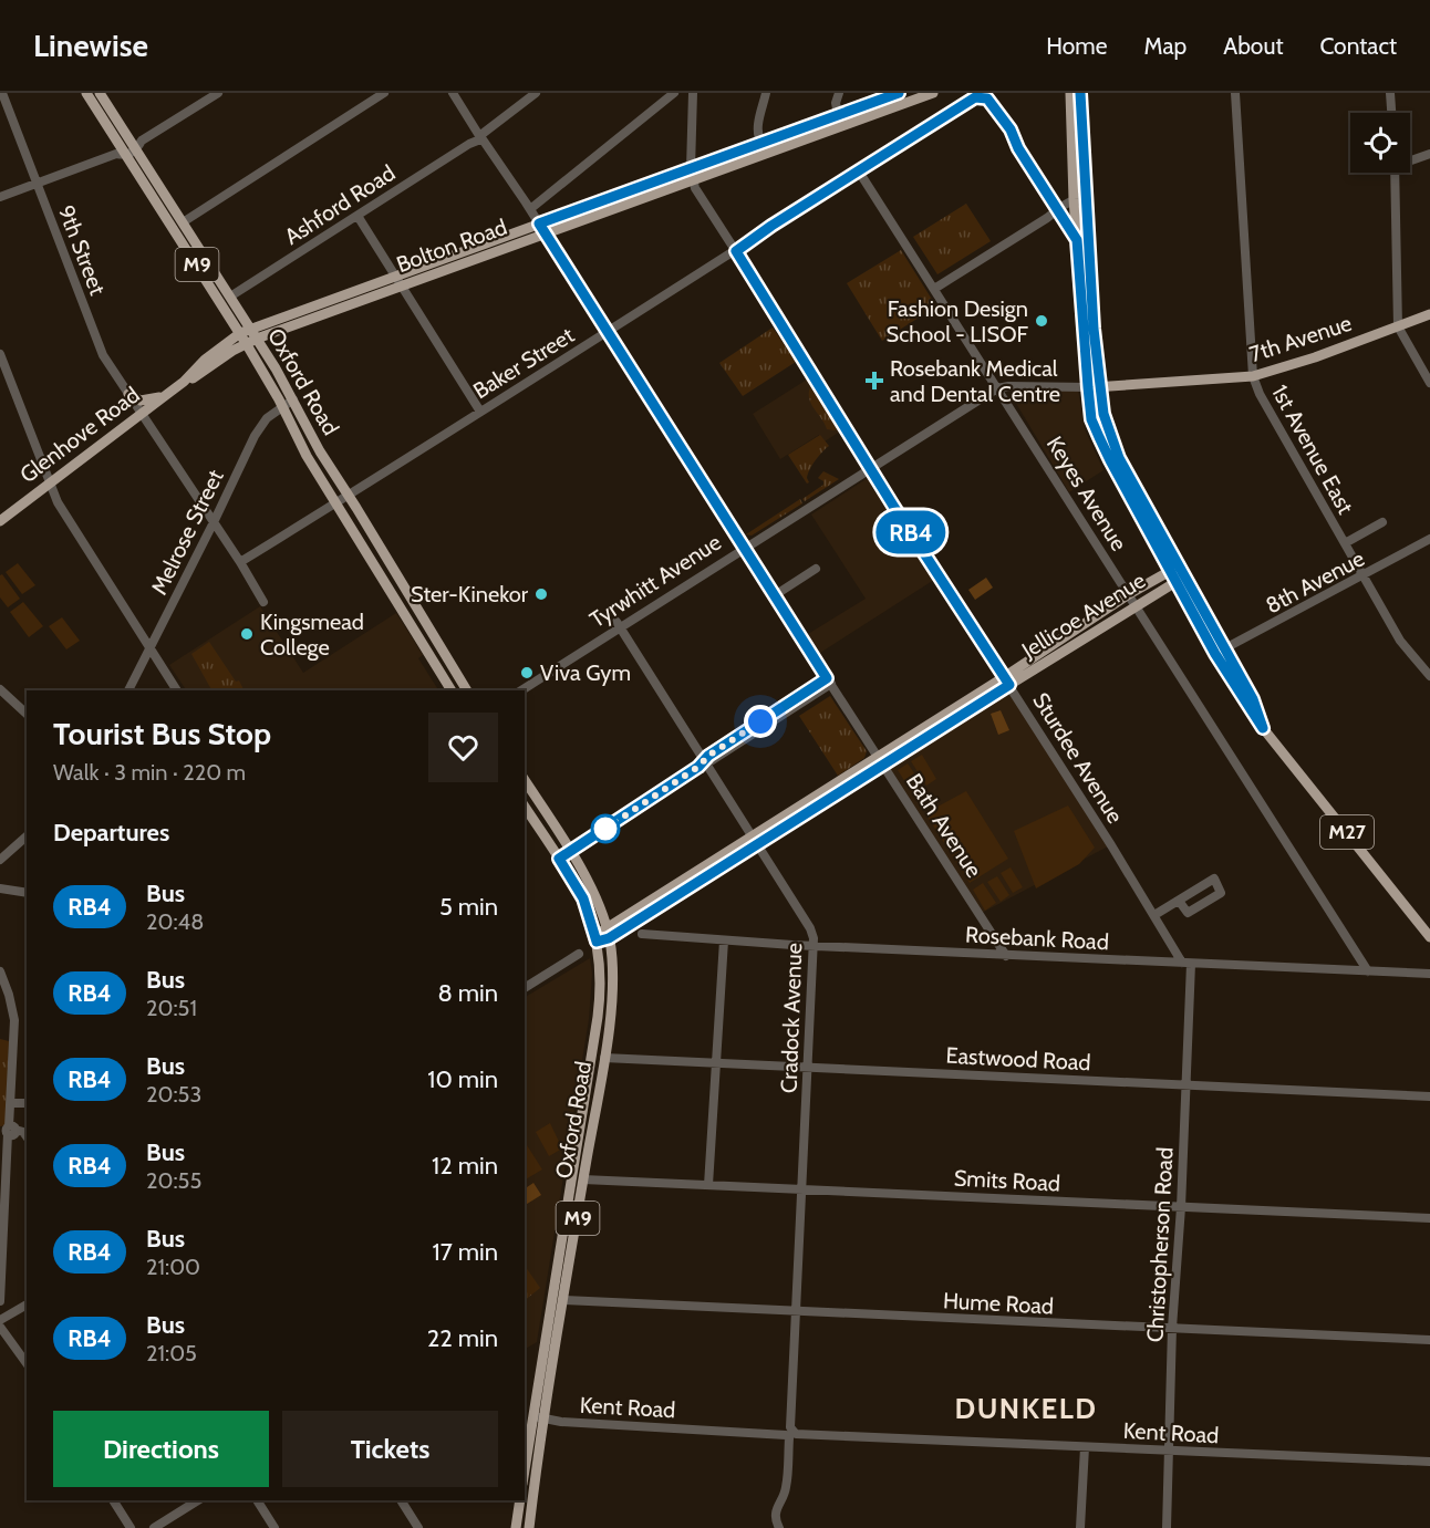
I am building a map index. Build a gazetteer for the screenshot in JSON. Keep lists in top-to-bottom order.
{
  "streets": {
    "main road": [
      "Bolton Road",
      "M9",
      "7th Avenue",
      "Oxford Road",
      "Glenhove Road",
      "Tyrwhitt Avenue",
      "Jellicoe Avenue",
      "M27"
    ],
    "street": [
      "Ashford Road",
      "9th Street",
      "Baker Street",
      "1st Avenue East",
      "Keyes Avenue",
      "Melrose Street",
      "8th Avenue",
      "Sturdee Avenue",
      "Bath Avenue",
      "Rosebank Road",
      "Cradock Avenue",
      "Eastwood Road",
      "Smits Road",
      "Christopherson Road",
      "Hume Road",
      "Kent Road"
    ]
  },
  "crossings": [
    ["Ashford Road", "Oxford Road"],
    ["Ashford Road", "Bath Avenue"],
    ["Bolton Road", "Oxford Road"],
    ["Bolton Road", "Glenhove Road"],
    ["Bolton Road", "Sturdee Avenue"],
    ["Bolton Road", "Bath Avenue"],
    ["9th Street", "Baker Street"],
    ["9th Street", "Glenhove Road"],
    ["9th Street", "Melrose Street"],
    ["7th Avenue", "1st Avenue East"],
    ["7th Avenue", "Tyrwhitt Avenue"],
    ["7th Avenue", "M27"],
    ["Baker Street", "Oxford Road"],
    ["Baker Street", "Keyes Avenue"],
    ["Baker Street", "Sturdee Avenue"],
    ["Baker Street", "Bath Avenue"],
    ["Baker Street", "M27"],
    ["Oxford Road", "Glenhove Road"],
    ["Oxford Road", "Melrose Street"],
    ["Oxford Road", "Jellicoe Avenue"],
    ["Oxford Road", "Eastwood Road"],
    ["Oxford Road", "Smits Road"],
    ["Oxford Road", "Hume Road"],
    ["Oxford Road", "Kent Road"],
    ["1st Avenue East", "8th Avenue"],
    ["Keyes Avenue", "Tyrwhitt Avenue"],
    ["Keyes Avenue", "Jellicoe Avenue"],
    ["Keyes Avenue", "Rosebank Road"],
    ["Tyrwhitt Avenue", "Sturdee Avenue"],
    ["Tyrwhitt Avenue", "Bath Avenue"],
    ["Tyrwhitt Avenue", "M27"],
    ["Tyrwhitt Avenue", "Cradock Avenue"],
    ["8th Avenue", "M27"],
    ["Jellicoe Avenue", "Sturdee Avenue"],
    ["Jellicoe Avenue", "Bath Avenue"],
    ["Jellicoe Avenue", "M27"],
    ["Jellicoe Avenue", "Cradock Avenue"],
    ["Sturdee Avenue", "Rosebank Road"],
    ["Sturdee Avenue", "Christopherson Road"],
    ["Bath Avenue", "Rosebank Road"],
    ["Rosebank Road", "Cradock Avenue"],
    ["Rosebank Road", "Christopherson Road"],
    ["Cradock Avenue", "Eastwood Road"],
    ["Cradock Avenue", "Smits Road"],
    ["Cradock Avenue", "Hume Road"],
    ["Cradock Avenue", "Kent Road"],
    ["Eastwood Road", "Christopherson Road"],
    ["Smits Road", "Christopherson Road"],
    ["Christopherson Road", "Hume Road"],
    ["Christopherson Road", "Kent Road"]
  ],
  "districts": ["DUNKELD"],
  "places": {
    "other": [
      "Fashion Design School - LISOF",
      "Ster-Kinekor",
      "Kingsmead College",
      "Viva Gym"
    ],
    "health": ["Rosebank Medical and Dental Centre"]
  },
  "lines": ["bus line RB4"],
  "page": {
    "header": "Linewise",
    "nav": [
      "Home",
      "Map",
      "About",
      "Contact"
    ],
    "on_map": "RB4",
    "heading": [
      ["Tourist Bus Stop", "Walk · 3 min · 220 m"],
      "Departures"
    ],
    "list": [
      {
        "mark": "RB4",
        "name": "Bus",
        "note": "20:48",
        "value": "5 min"
      },
      {
        "mark": "RB4",
        "name": "Bus",
        "note": "20:51",
        "value": "8 min"
      },
      {
        "mark": "RB4",
        "name": "Bus",
        "note": "20:53",
        "value": "10 min"
      },
      {
        "mark": "RB4",
        "name": "Bus",
        "note": "20:55",
        "value": "12 min"
      },
      {
        "mark": "RB4",
        "name": "Bus",
        "note": "21:00",
        "value": "17 min"
      },
      {
        "mark": "RB4",
        "name": "Bus",
        "note": "21:05",
        "value": "22 min"
      }
    ],
    "buttons": ["Directions", "Tickets"]
  }
}
